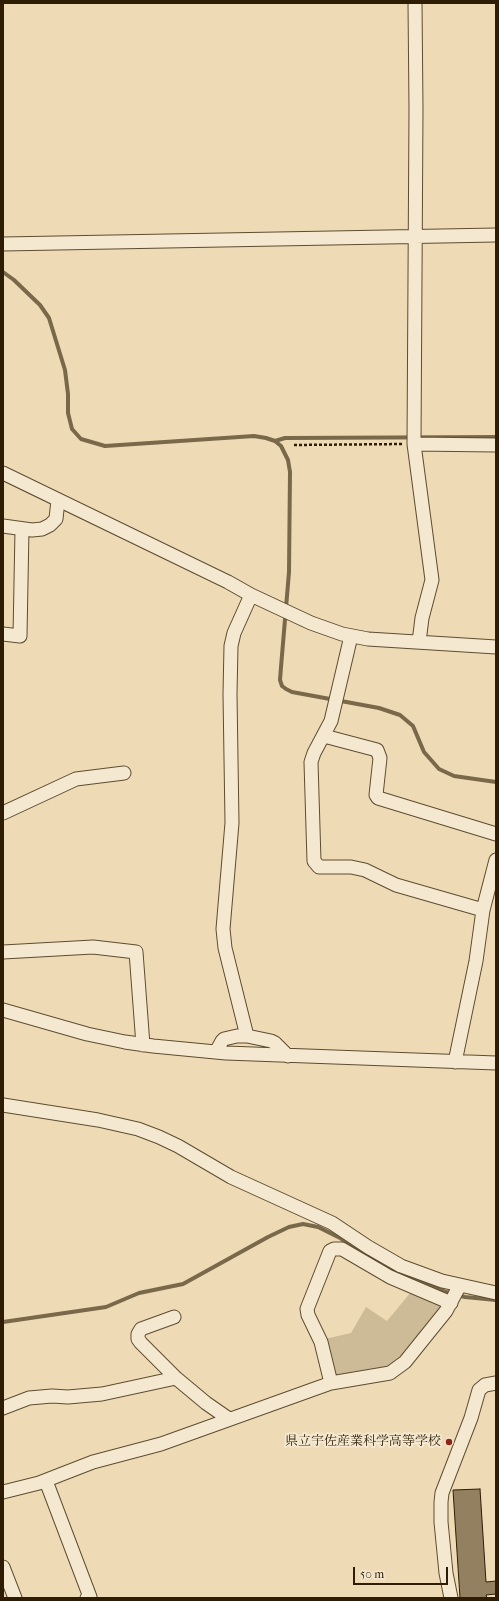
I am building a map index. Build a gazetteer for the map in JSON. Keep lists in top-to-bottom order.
{
  "places": ["県立宇佐産業科学高等学校"],
  "scale_bar": "50 m"
}
